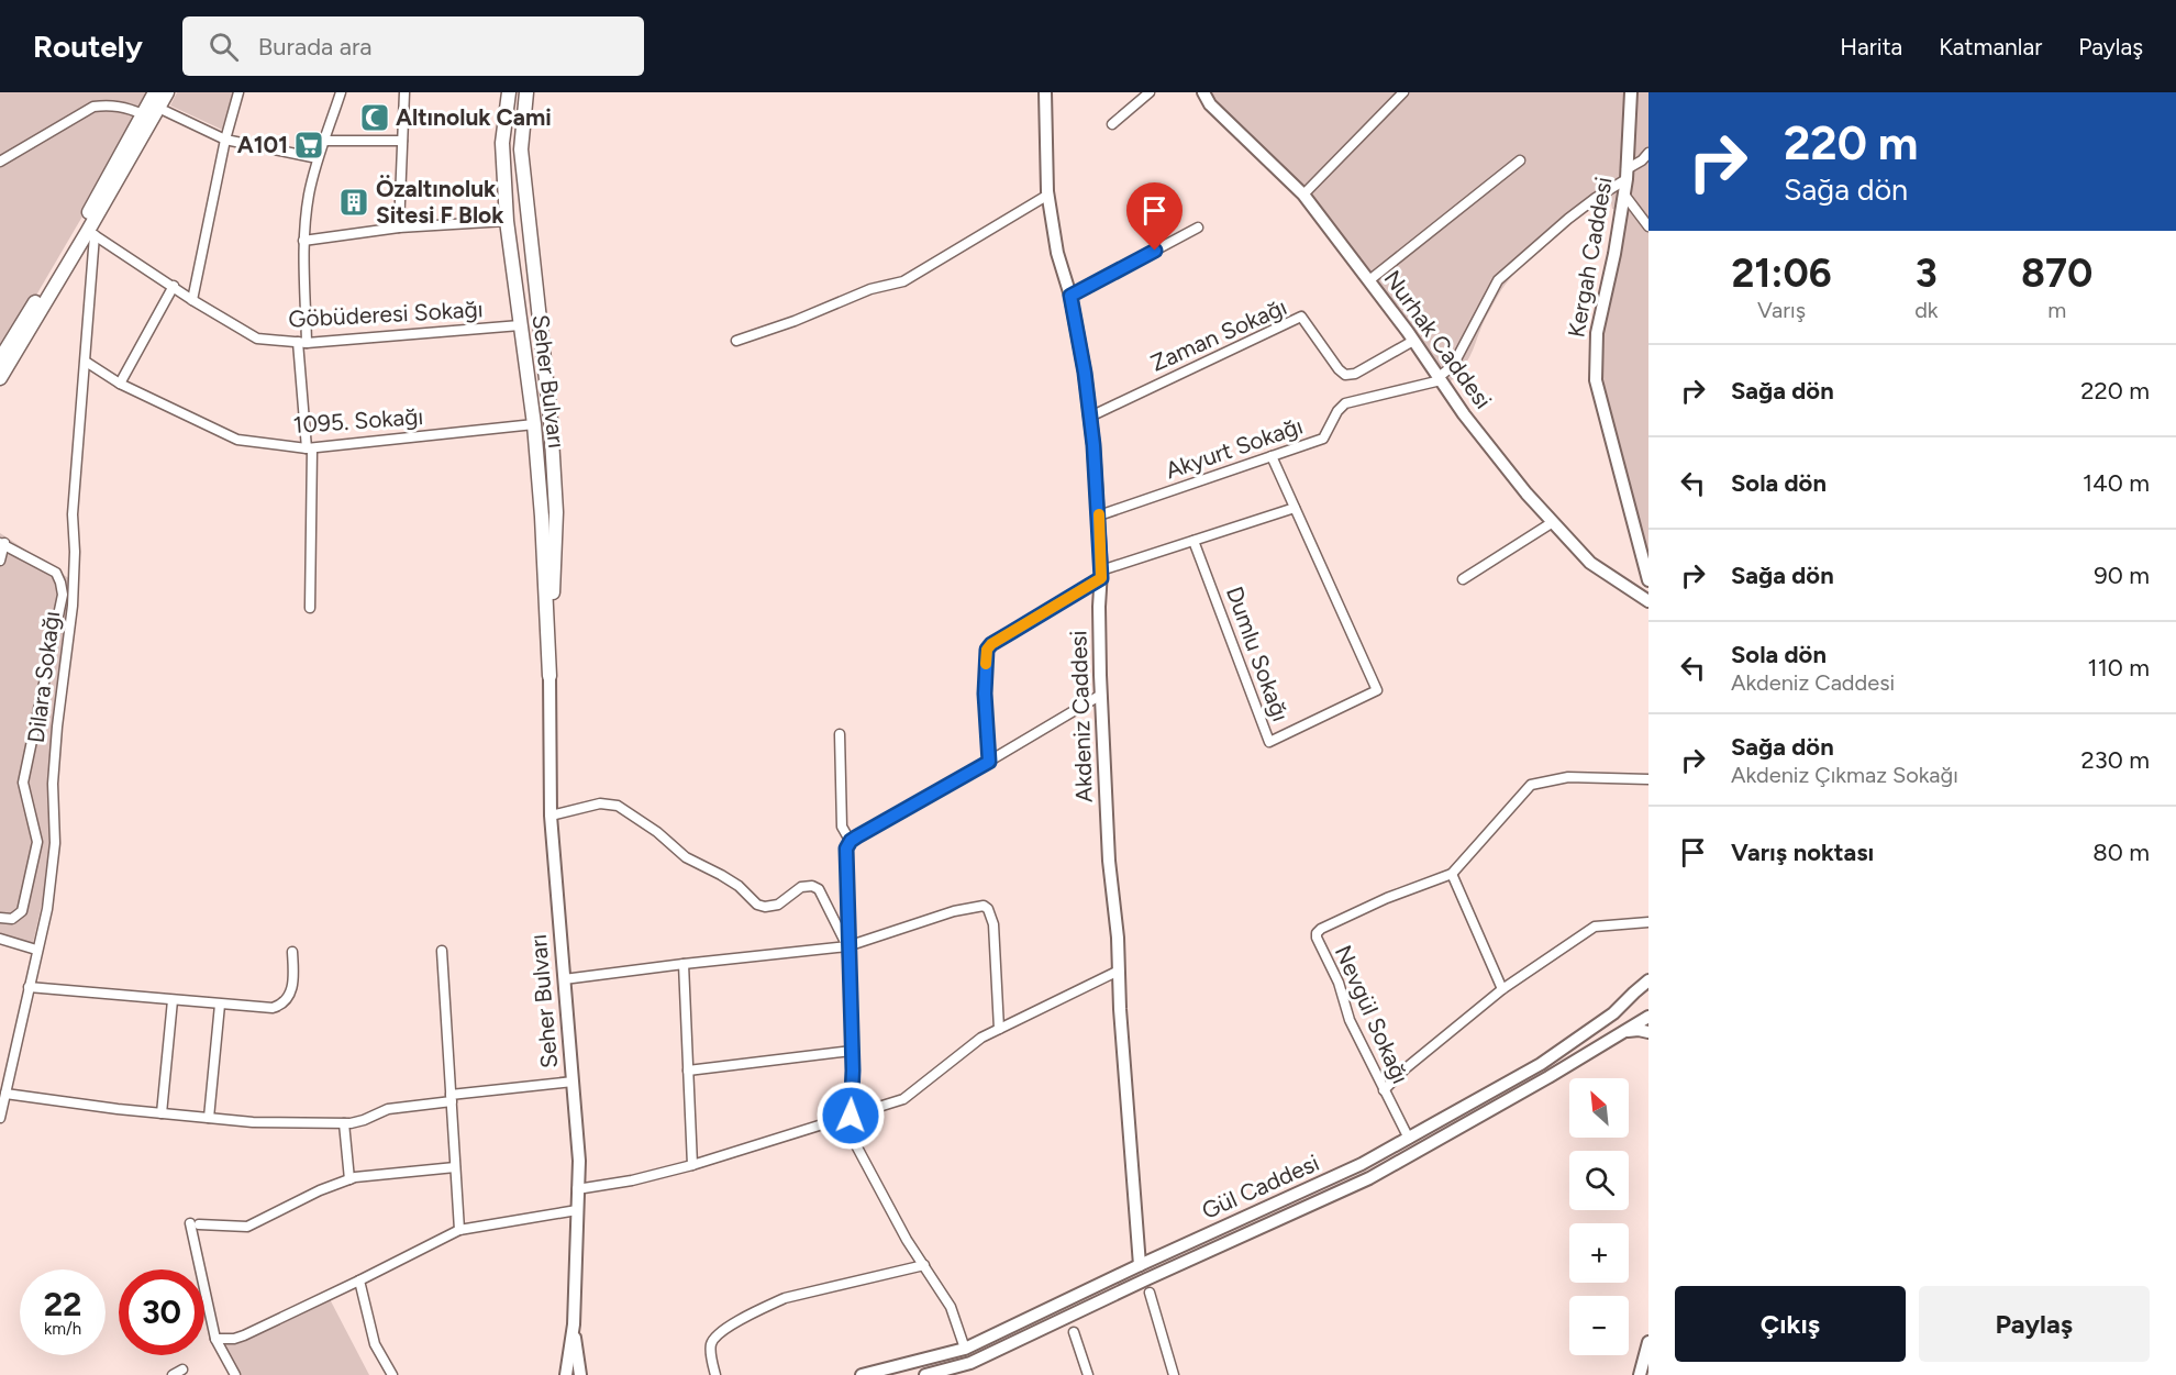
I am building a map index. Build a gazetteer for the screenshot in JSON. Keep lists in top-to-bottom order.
{
  "streets": {
    "main road": ["Seher Bulvarı"],
    "street": [
      "Kergah Caddesi",
      "Göbüderesi Sokağı",
      "Zaman Sokağı",
      "Nurhak Caddesi",
      "1095. Sokağı",
      "Akyurt Sokağı",
      "Dumlu Sokağı",
      "Dilara Sokağı",
      "Akdeniz Caddesi",
      "Nevgül Sokağı",
      "Gül Caddesi"
    ]
  },
  "crossings": [
    ["Göbüderesi Sokağı", "Seher Bulvarı"],
    ["Göbüderesi Sokağı", "Dilara Sokağı"],
    ["Zaman Sokağı", "Nurhak Caddesi"],
    ["Zaman Sokağı", "Akdeniz Caddesi"],
    ["Nurhak Caddesi", "Akyurt Sokağı"],
    ["Seher Bulvarı", "1095. Sokağı"],
    ["1095. Sokağı", "Dilara Sokağı"],
    ["Akyurt Sokağı", "Dumlu Sokağı"],
    ["Akyurt Sokağı", "Akdeniz Caddesi"],
    ["Akdeniz Caddesi", "Gül Caddesi"],
    ["Nevgül Sokağı", "Gül Caddesi"]
  ],
  "places": {
    "mosque": ["Altınoluk Cami"],
    "supermarket": ["A101"],
    "building": ["Özaltınoluk Sitesi F Blok"]
  },
  "north": "top left",
  "page": {
    "header": "Routely",
    "search": "Burada ara",
    "nav": ["Harita", "Katmanlar", "Paylaş"],
    "turn": ["220 m", "Sağa dön"],
    "eta": [
      "21:06",
      "Varış",
      "3",
      "dk",
      "870",
      "m"
    ],
    "list": [
      {
        "name": "Sağa dön",
        "value": "220 m"
      },
      {
        "name": "Sola dön",
        "value": "140 m"
      },
      {
        "name": "Sağa dön",
        "value": "90 m"
      },
      {
        "name": "Sola dön",
        "note": "Akdeniz Caddesi",
        "value": "110 m"
      },
      {
        "name": "Sağa dön",
        "note": "Akdeniz Çıkmaz Sokağı",
        "value": "230 m"
      },
      {
        "name": "Varış noktası",
        "value": "80 m"
      }
    ],
    "map_buttons": ["+", "−"],
    "speed": "22 km/h",
    "limit": "30",
    "buttons": ["Çıkış", "Paylaş"]
  }
}
